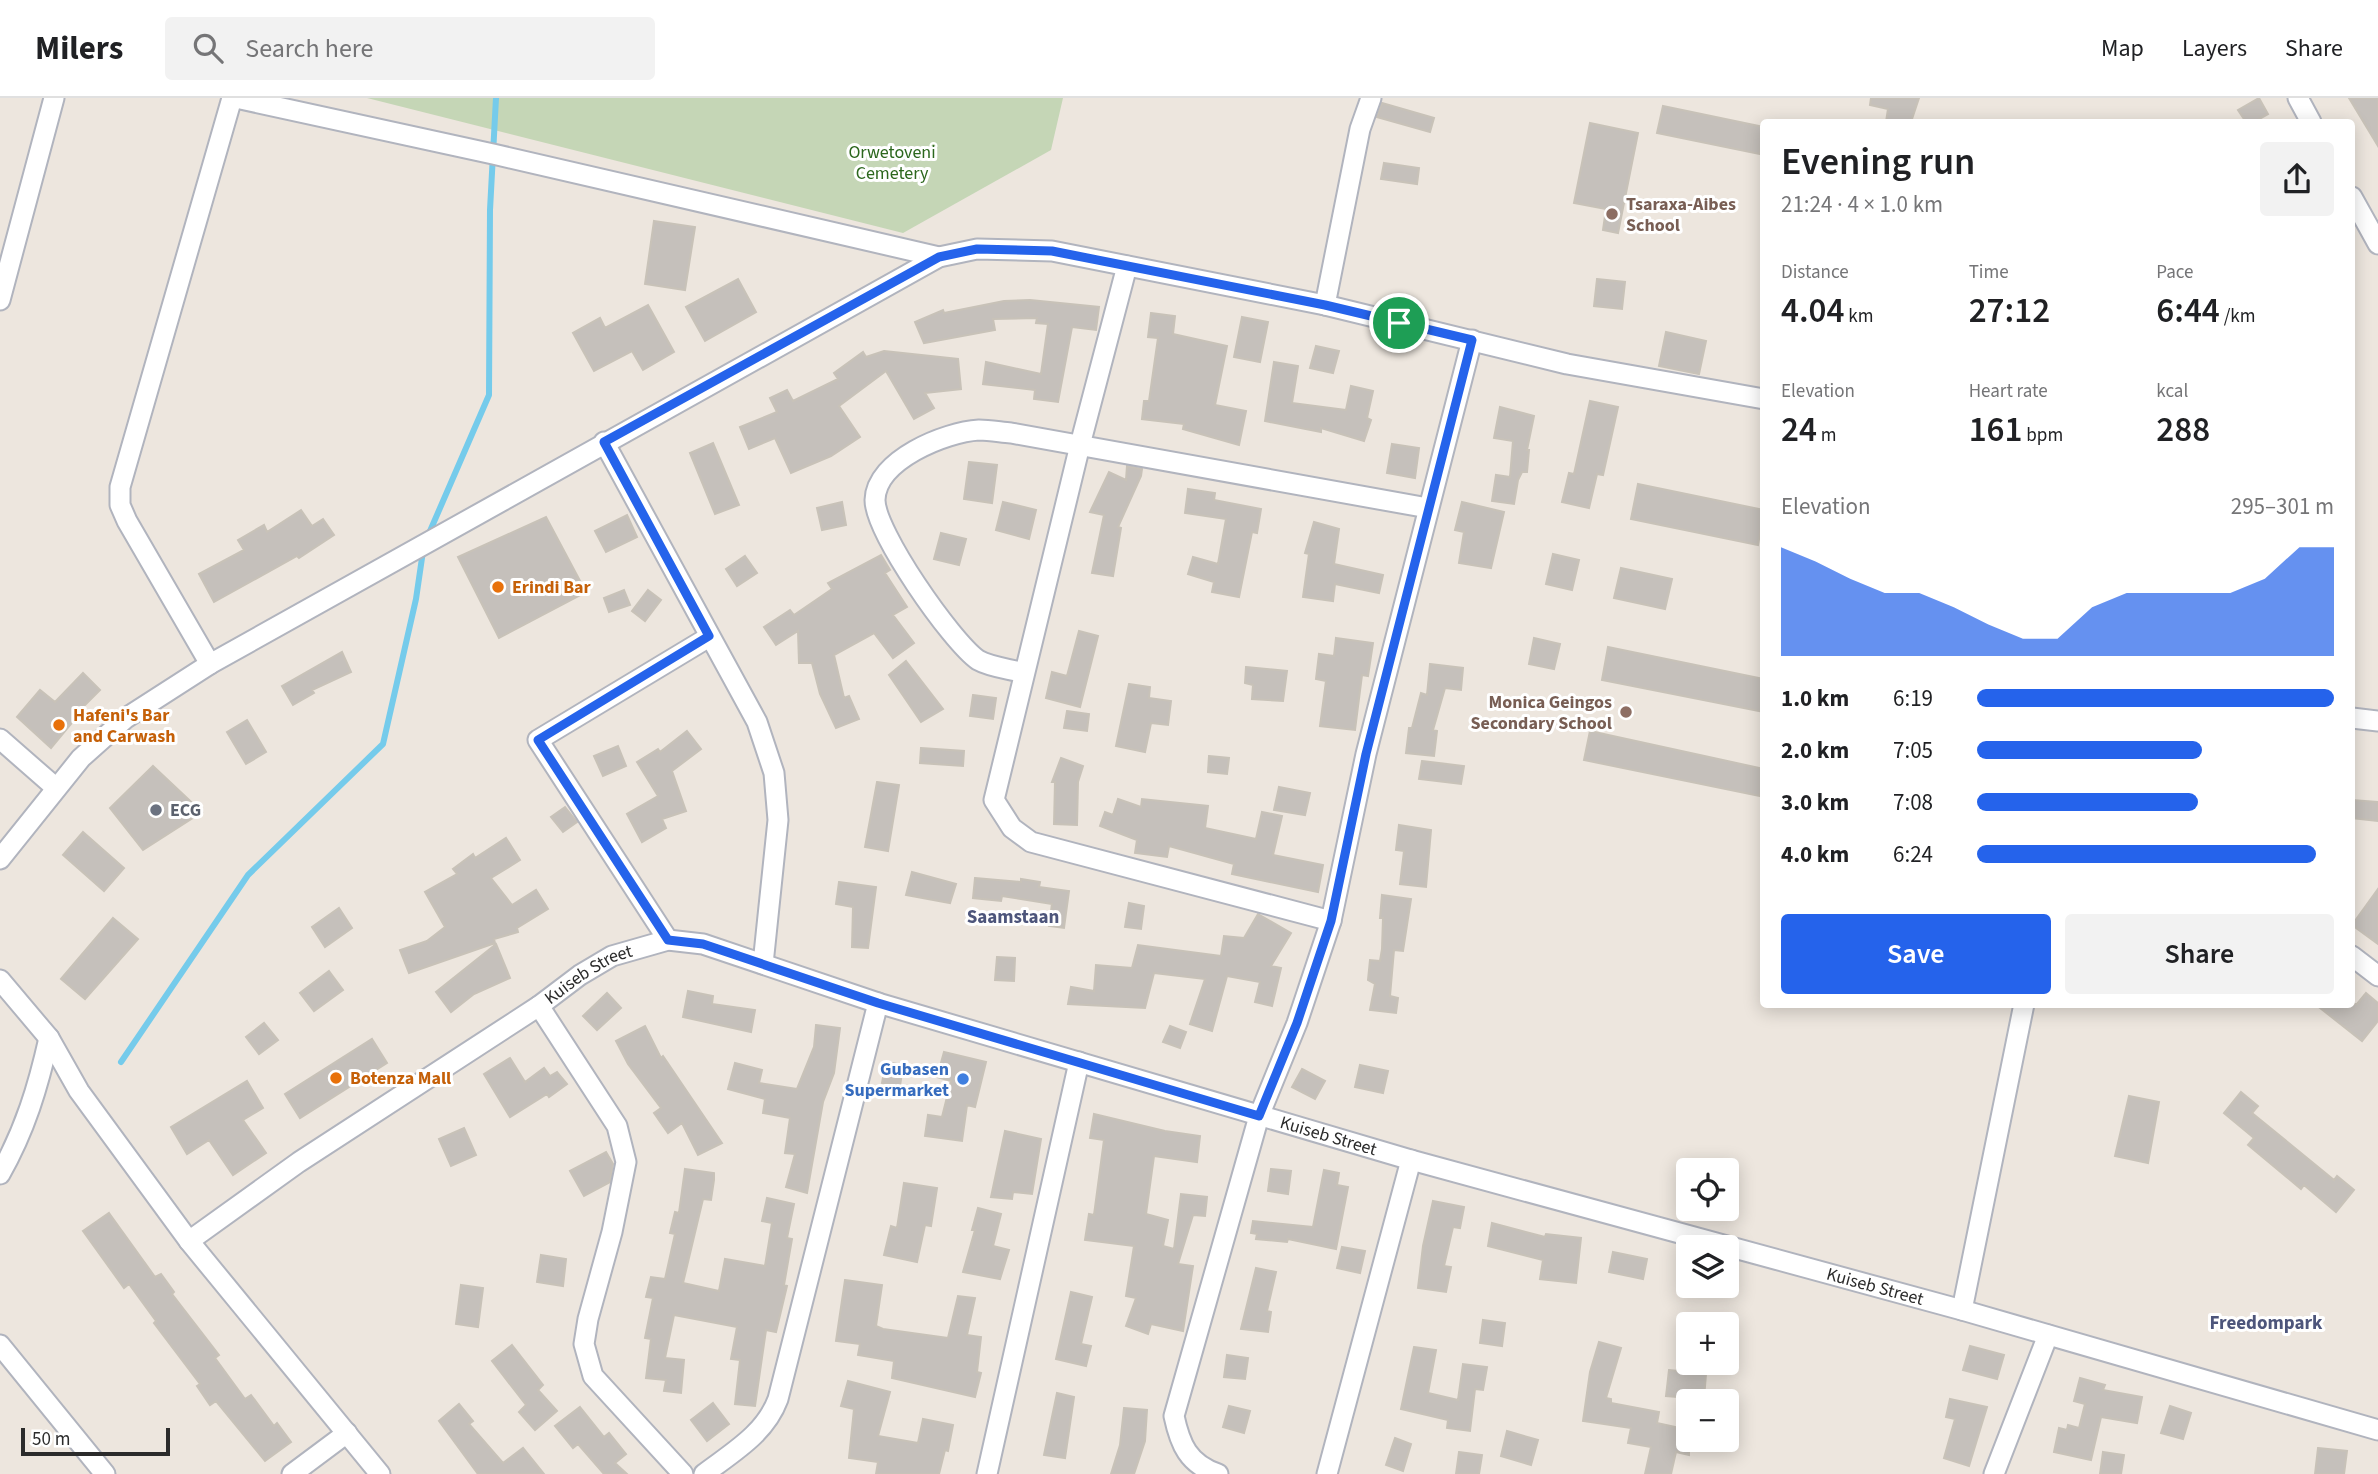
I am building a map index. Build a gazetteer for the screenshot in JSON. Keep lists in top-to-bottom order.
{
  "streets": {
    "street": ["Kuiseb Street"]
  },
  "districts": ["Saamstaan", "Freedompark"],
  "parks": ["Orwetoveni Cemetery"],
  "places": [
    "Tsaraxa-Aibes School",
    "Erindi Bar",
    "Monica Geingos Secondary School",
    "Hafeni's Bar and Carwash",
    "ECG",
    "Botenza Mall",
    "Gubasen Supermarket"
  ],
  "scale_bar": "50 m",
  "page": {
    "header": "Milers",
    "search": "Search here",
    "nav": ["Map", "Layers", "Share"],
    "heading": ["Evening run", "21:24 · 4 × 1.0 km"],
    "stats": [
      ["Distance", "4.04 km"],
      ["Time", "27:12"],
      ["Pace", "6:44 /km"],
      ["Elevation", "24 m"],
      ["Heart rate", "161 bpm"],
      ["kcal", "288"]
    ],
    "chart": ["Elevation", "295–301 m"],
    "list": [
      {
        "name": "1.0 km",
        "note": "6:19"
      },
      {
        "name": "2.0 km",
        "note": "7:05"
      },
      {
        "name": "3.0 km",
        "note": "7:08"
      },
      {
        "name": "4.0 km",
        "note": "6:24"
      }
    ],
    "buttons": ["Save", "Share"],
    "map_buttons": ["+", "−"],
    "scale": "50 m"
  }
}
